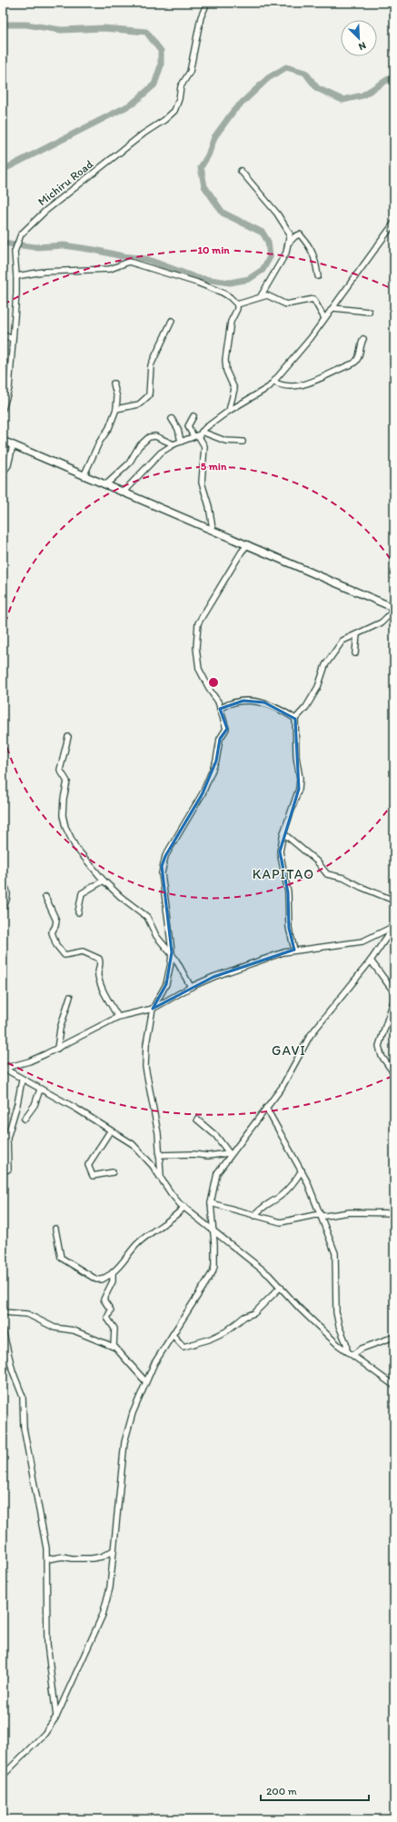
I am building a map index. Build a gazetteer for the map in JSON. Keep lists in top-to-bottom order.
{
  "streets": {
    "street": ["Michiru Road"]
  },
  "districts": ["KAPITAO", "GAVI"],
  "scale_bar": "200 m",
  "north": "bottom right",
  "rings": ["10 min", "5 min"]
}
